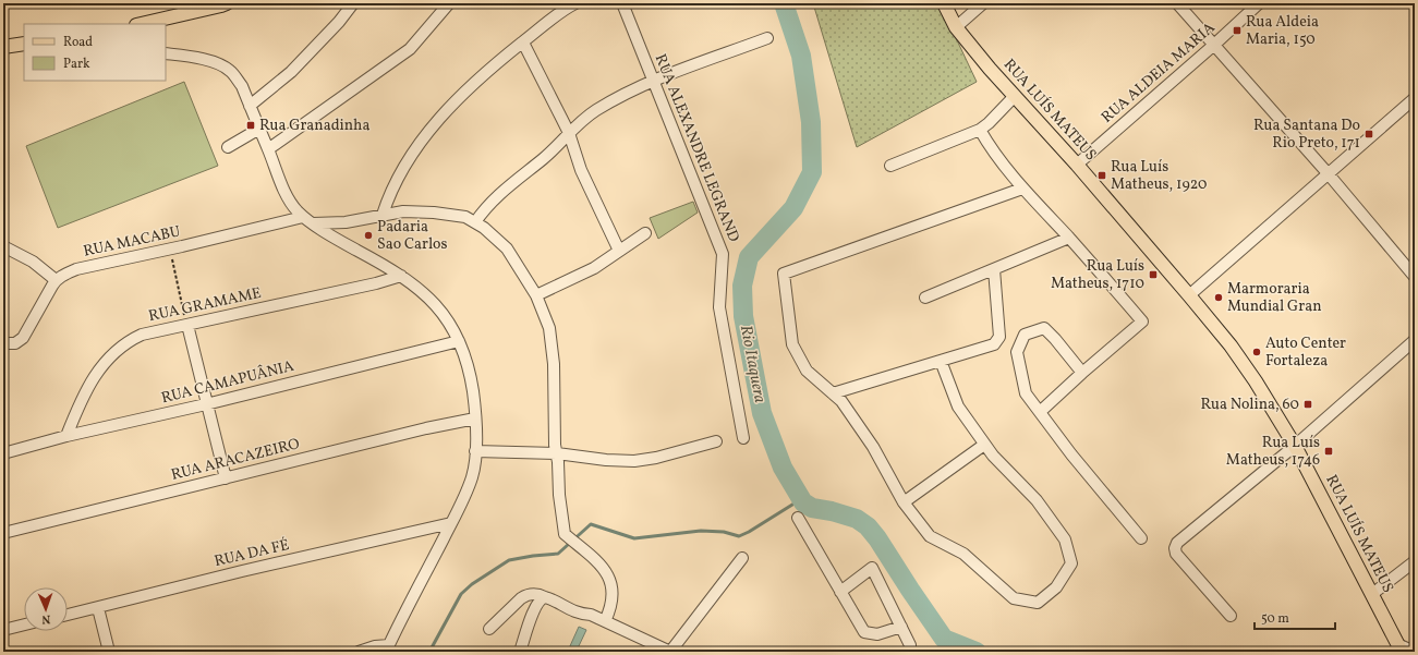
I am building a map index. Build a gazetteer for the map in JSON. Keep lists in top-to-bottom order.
{
  "streets": {
    "main road": ["RUA LUÍS MATEUS"],
    "street": [
      "RUA ALDEIA MARIA",
      "RUA ALEXANDRE LEGRAND",
      "RUA MACABU",
      "RUA GRAMAME",
      "RUA CAMAPUÂNIA",
      "RUA ARACAZEIRO",
      "RUA DA FÉ"
    ]
  },
  "crossings": [
    ["RUA ALDEIA MARIA", "RUA LUÍS MATEUS"],
    ["RUA GRAMAME", "RUA CAMAPUÂNIA"]
  ],
  "water": ["Rio Itaquera"],
  "places": {
    "transit": [
      "Rua Aldeia Maria, 150",
      "Rua Granadinha",
      "Rua Santana Do Rio Preto, 171",
      "Rua Luís Matheus, 1920",
      "Rua Luís Matheus, 1710",
      "Rua Nolina, 60",
      "Rua Luís Matheus, 1746"
    ],
    "other": ["Padaria Sao Carlos", "Marmoraria Mundial Gran", "Auto Center Fortaleza"]
  },
  "legend": ["Road", "Park"],
  "scale_bar": "50 m",
  "north": "bottom"
}
